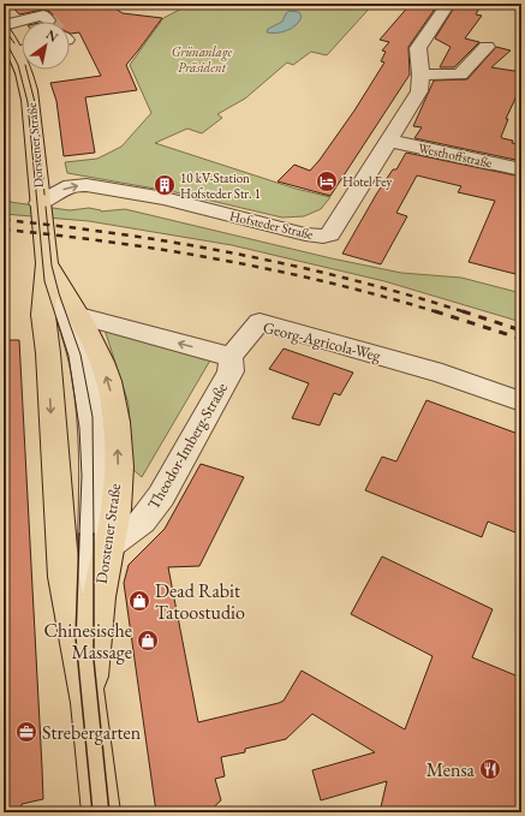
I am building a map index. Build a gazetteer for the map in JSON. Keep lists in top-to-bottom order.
{
  "streets": {
    "main road": ["Dorstener Straße"],
    "street": [
      "Westhoffstraße",
      "Hofsteder Straße",
      "Georg-Agricola-Weg",
      "Theodor-Imberg-Straße"
    ]
  },
  "crossings": [
    ["Dorstener Straße", "Hofsteder Straße"],
    ["Dorstener Straße", "Theodor-Imberg-Straße"],
    ["Westhoffstraße", "Hofsteder Straße"],
    ["Georg-Agricola-Weg", "Theodor-Imberg-Straße"]
  ],
  "parks": ["Grünanlage Präsident"],
  "places": {
    "hotel": ["Hotel Fey"],
    "building": ["10 kV-Station Hofsteder Str. 1"],
    "shop": ["Dead Rabit Tatoostudio", "Chinesische Massage"],
    "office": ["Strebergarten"],
    "restaurant": ["Mensa"]
  },
  "north": "top right"
}
